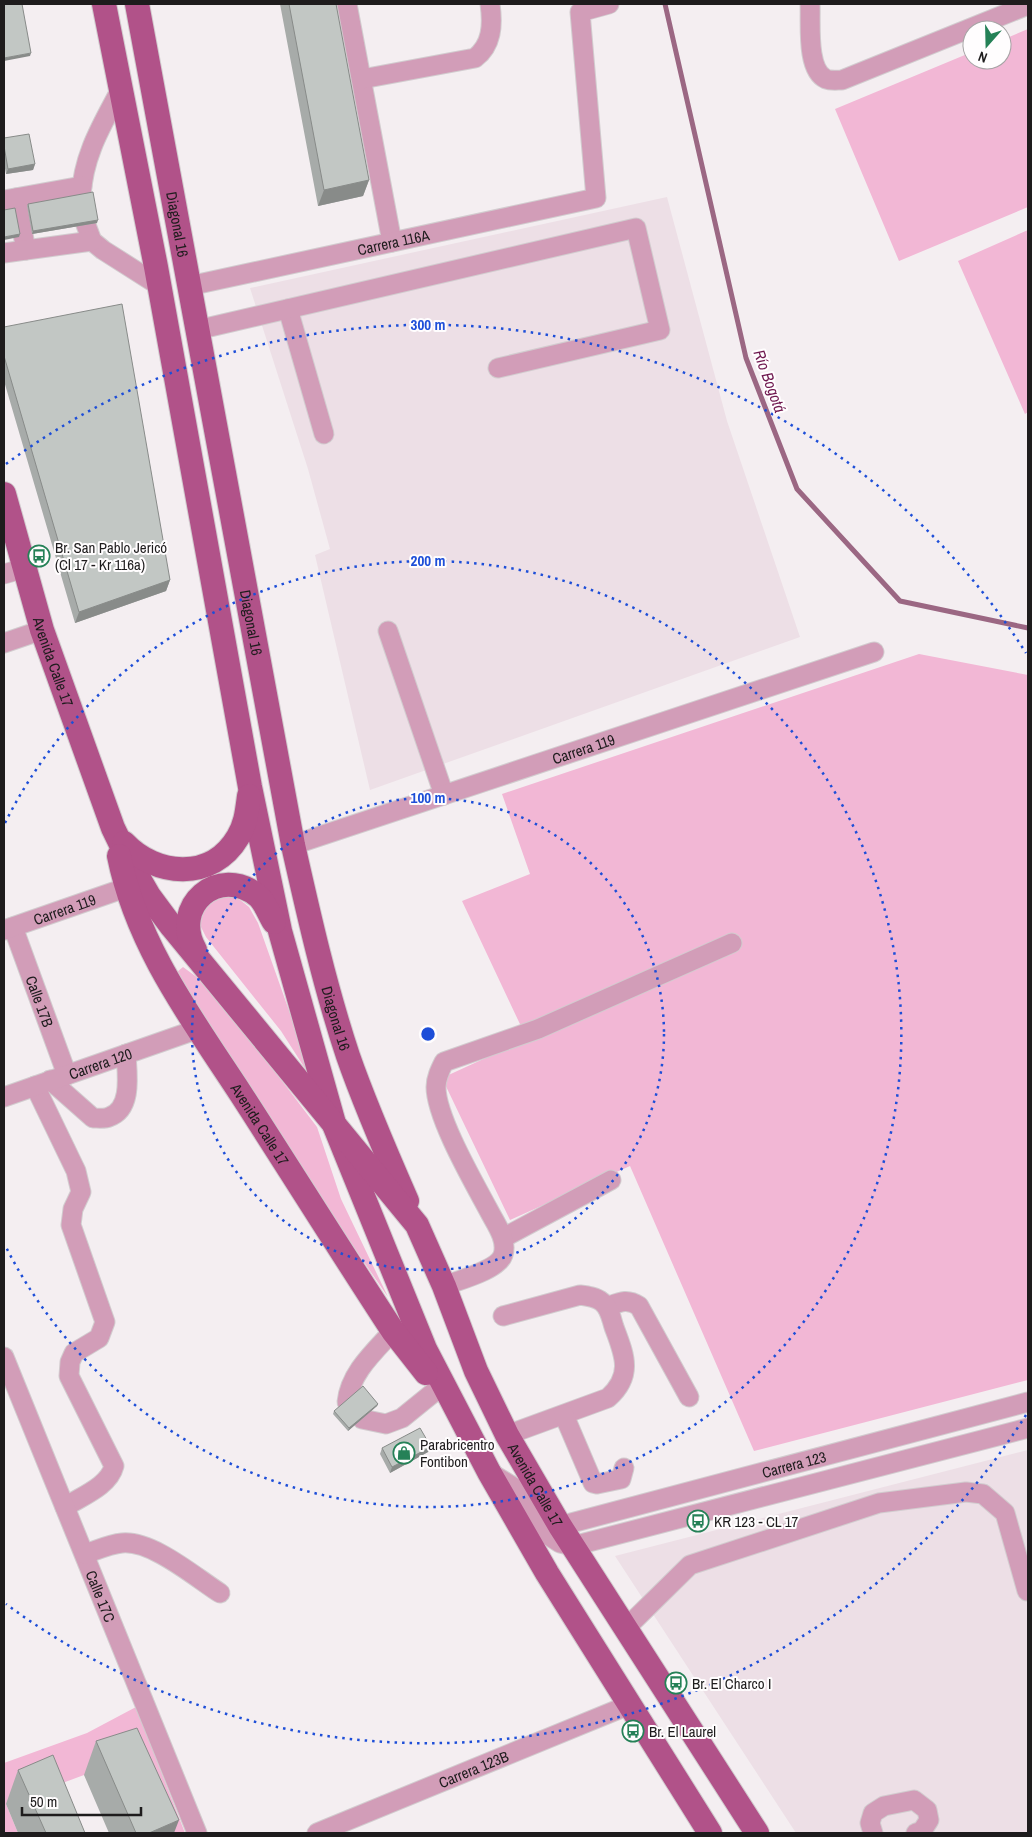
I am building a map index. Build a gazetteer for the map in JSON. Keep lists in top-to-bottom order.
{
  "streets": {
    "main road": ["Diagonal 16", "Avenida Calle 17"],
    "street": [
      "Carrera 116A",
      "Carrera 119",
      "Calle 17B",
      "Carrera 120",
      "Carrera 123",
      "Calle 17C",
      "Carrera 123B"
    ]
  },
  "crossings": [
    ["Diagonal 16", "Carrera 116A"],
    ["Diagonal 16", "Avenida Calle 17"],
    ["Diagonal 16", "Carrera 119"],
    ["Avenida Calle 17", "Carrera 119"],
    ["Avenida Calle 17", "Carrera 120"],
    ["Avenida Calle 17", "Carrera 123"],
    ["Avenida Calle 17", "Carrera 123B"],
    ["Carrera 119", "Calle 17B"],
    ["Calle 17B", "Carrera 120"],
    ["Calle 17B", "Calle 17C"]
  ],
  "water": ["Río Bogotá"],
  "places": {
    "bus stop": [
      "Br. San Pablo Jericó (Cl 17 - Kr 116a)",
      "KR 123 - CL 17",
      "Br. El Charco I",
      "Br. El Laurel"
    ],
    "shop": ["Parabricentro Fontibon"]
  },
  "scale_bar": "50 m",
  "north": "bottom",
  "rings": ["300 m", "200 m", "100 m"]
}
